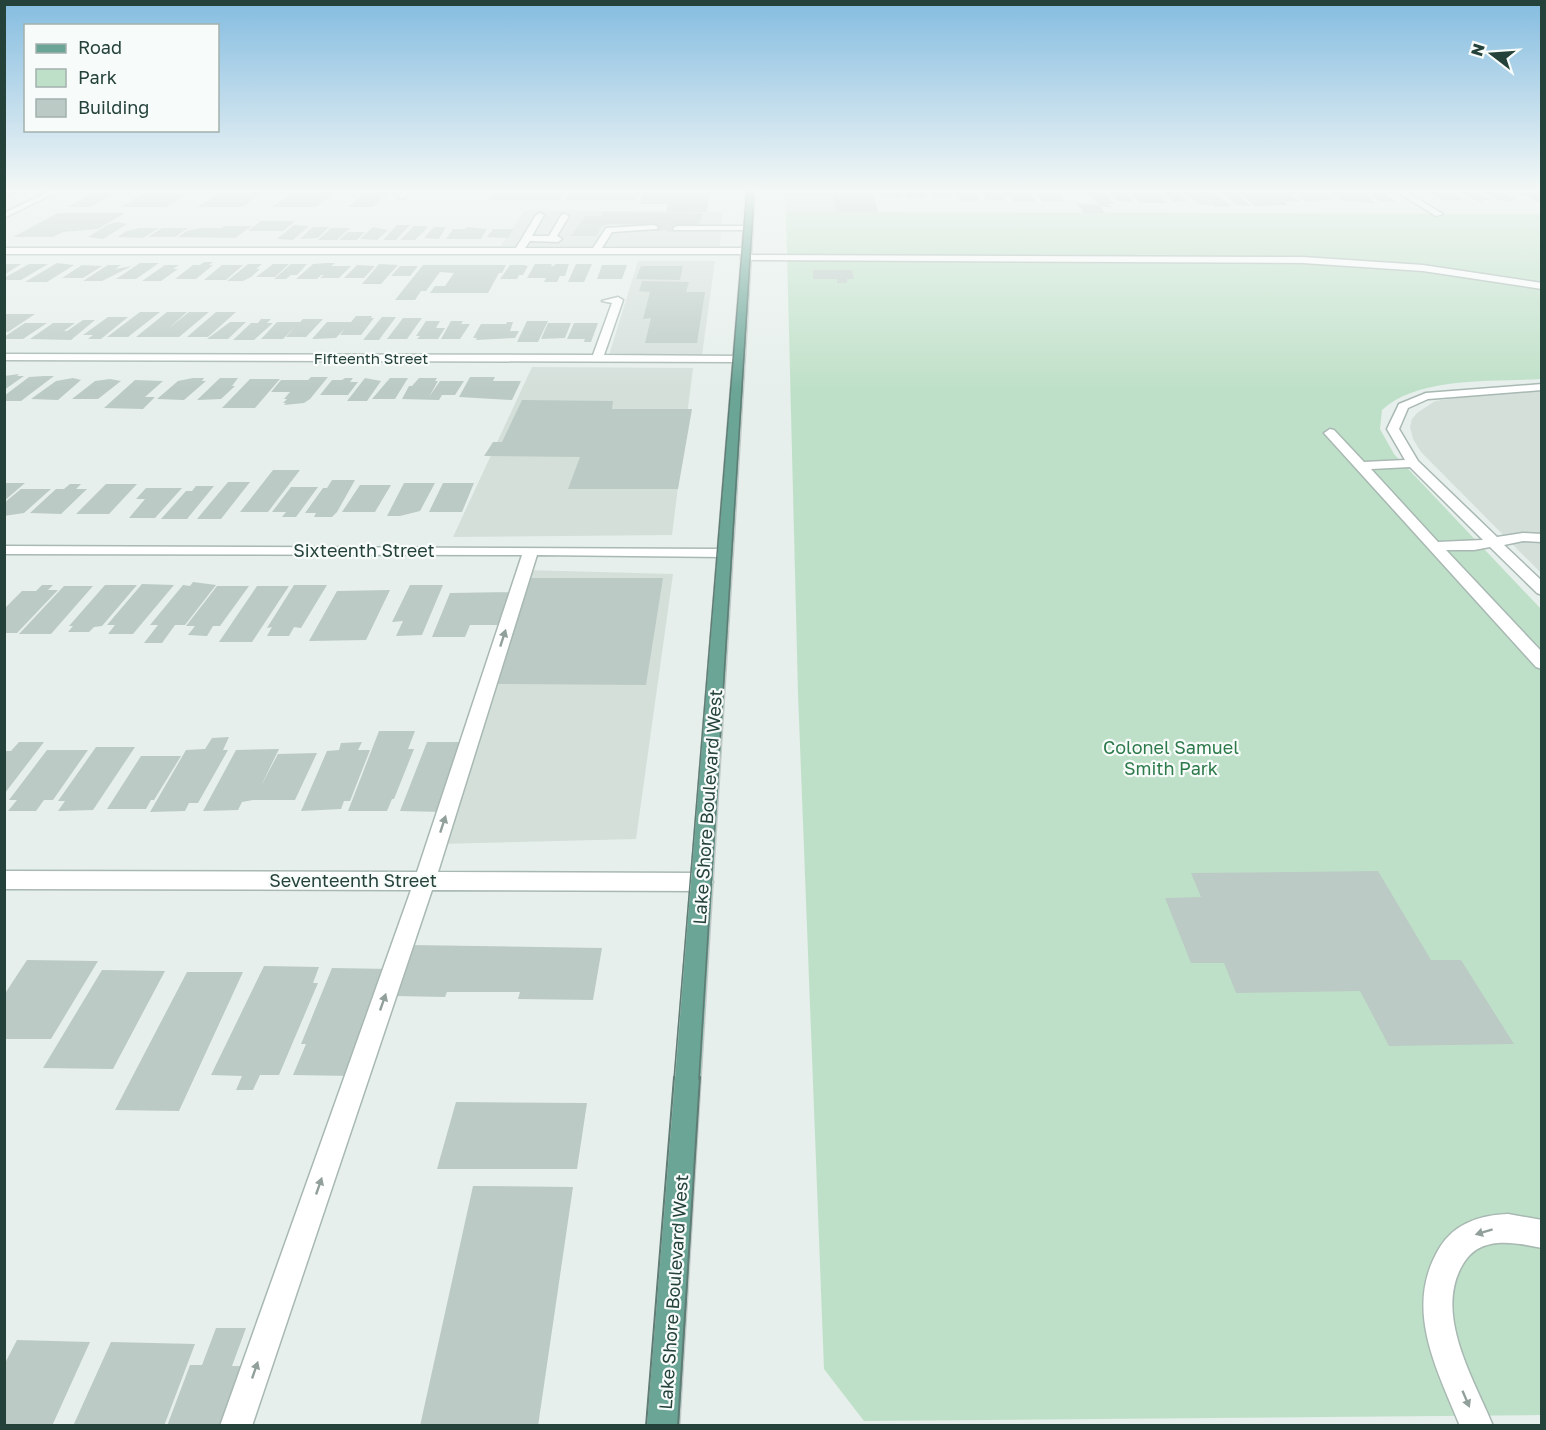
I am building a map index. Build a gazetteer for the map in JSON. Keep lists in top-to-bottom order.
{
  "streets": {
    "main road": ["Lake Shore Boulevard West"],
    "street": ["Fifteenth Street", "Sixteenth Street", "Seventeenth Street"]
  },
  "crossings": [
    ["Fifteenth Street", "Lake Shore Boulevard West"],
    ["Sixteenth Street", "Lake Shore Boulevard West"],
    ["Lake Shore Boulevard West", "Seventeenth Street"]
  ],
  "parks": ["Colonel Samuel Smith Park"],
  "legend": ["Road", "Park", "Building"],
  "north": "left"
}
